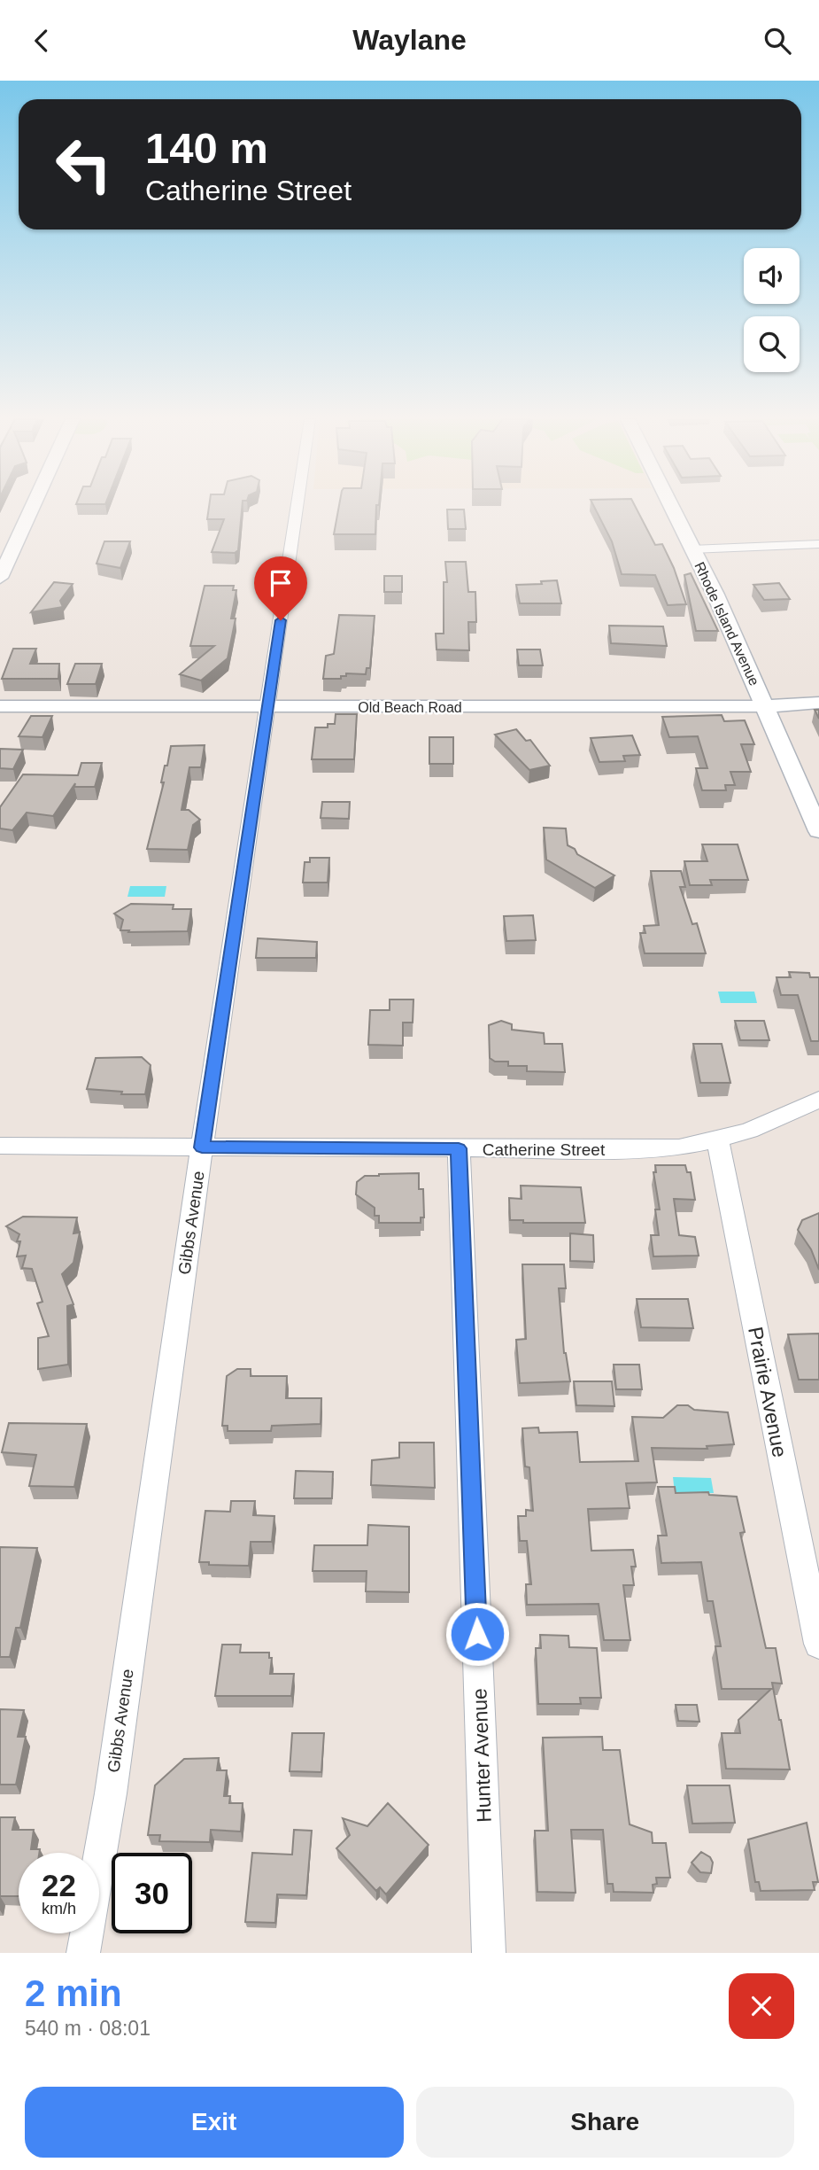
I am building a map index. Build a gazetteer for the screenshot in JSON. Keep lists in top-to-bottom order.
{
  "streets": {
    "street": [
      "Rhode Island Avenue",
      "Old Beach Road",
      "Catherine Street",
      "Gibbs Avenue",
      "Prairie Avenue",
      "Hunter Avenue"
    ]
  },
  "crossings": [
    ["Rhode Island Avenue", "Old Beach Road"],
    ["Old Beach Road", "Gibbs Avenue"],
    ["Catherine Street", "Gibbs Avenue"],
    ["Catherine Street", "Prairie Avenue"],
    ["Catherine Street", "Hunter Avenue"]
  ],
  "page": {
    "header": "Waylane",
    "turn": ["140 m", "Catherine Street"],
    "speed": "22 km/h",
    "limit": "30",
    "heading": ["2 min", "540 m · 08:01"],
    "buttons": ["Exit", "Share"]
  }
}
